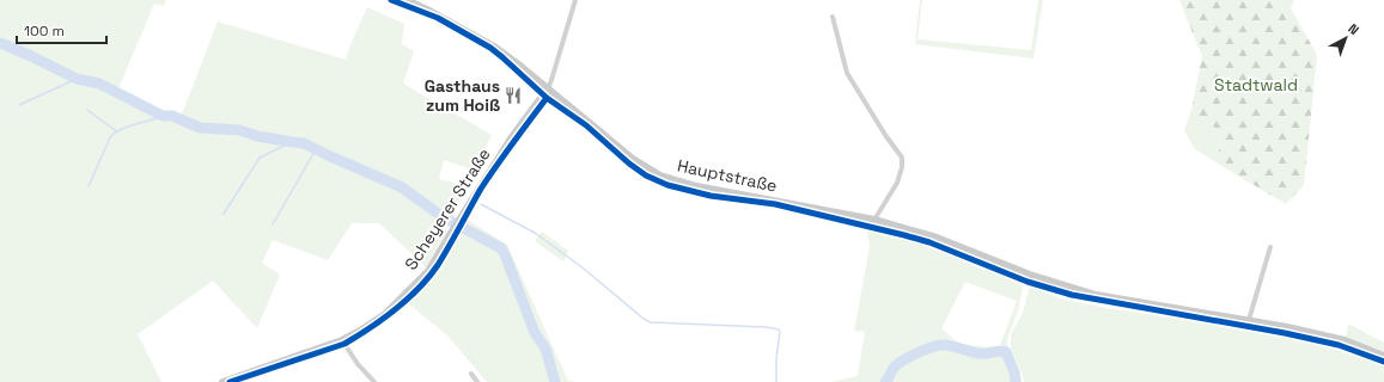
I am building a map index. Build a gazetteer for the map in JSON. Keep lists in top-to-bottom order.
{
  "streets": {
    "main road": ["Hauptstraße", "Scheyerer Straße"]
  },
  "crossings": [
    ["Hauptstraße", "Scheyerer Straße"]
  ],
  "parks": ["Stadtwald"],
  "places": {
    "restaurant": ["Gasthaus zum Hoiß"]
  },
  "scale_bar": "100 m",
  "north": "top right"
}
